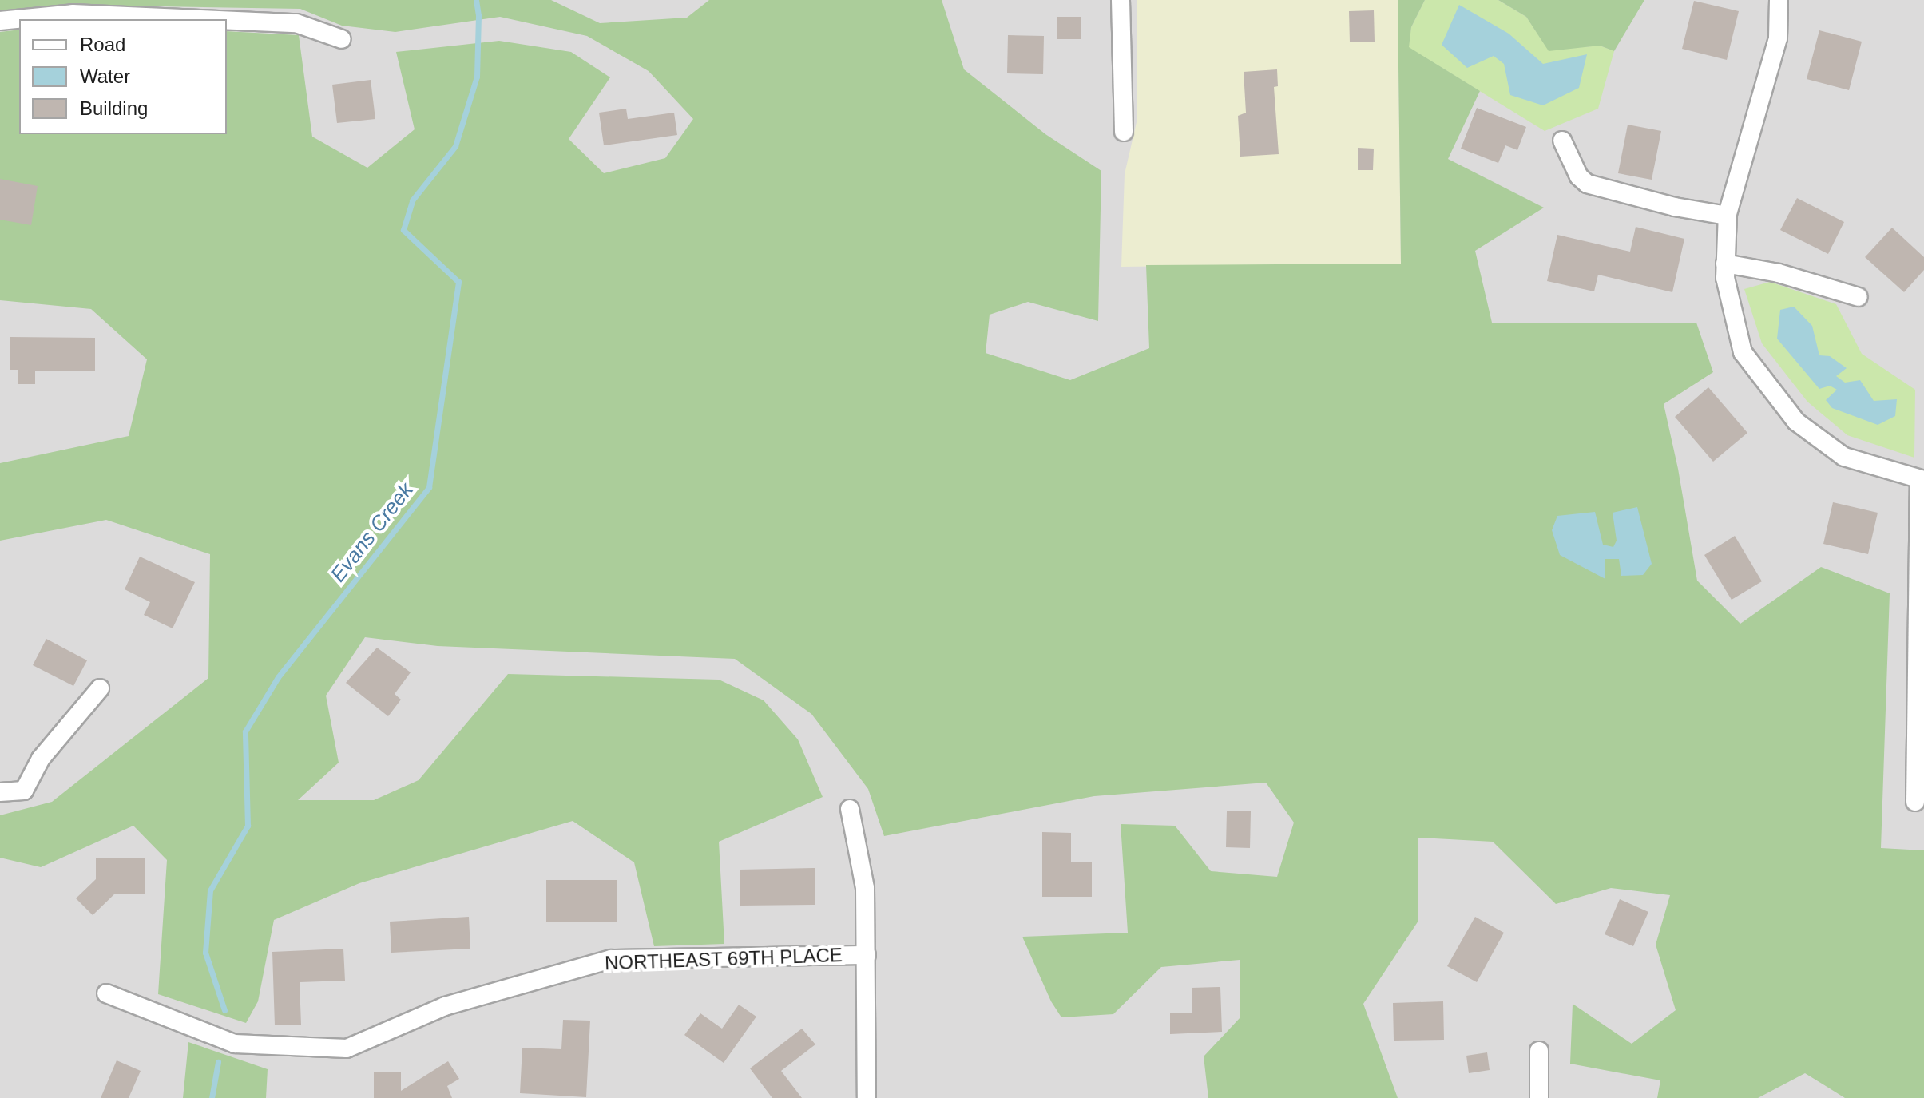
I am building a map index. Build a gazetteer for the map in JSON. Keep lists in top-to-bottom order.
{
  "streets": {
    "street": ["NORTHEAST 69TH PLACE"]
  },
  "water": ["Evans Creek"],
  "legend": ["Road", "Water", "Building"]
}
